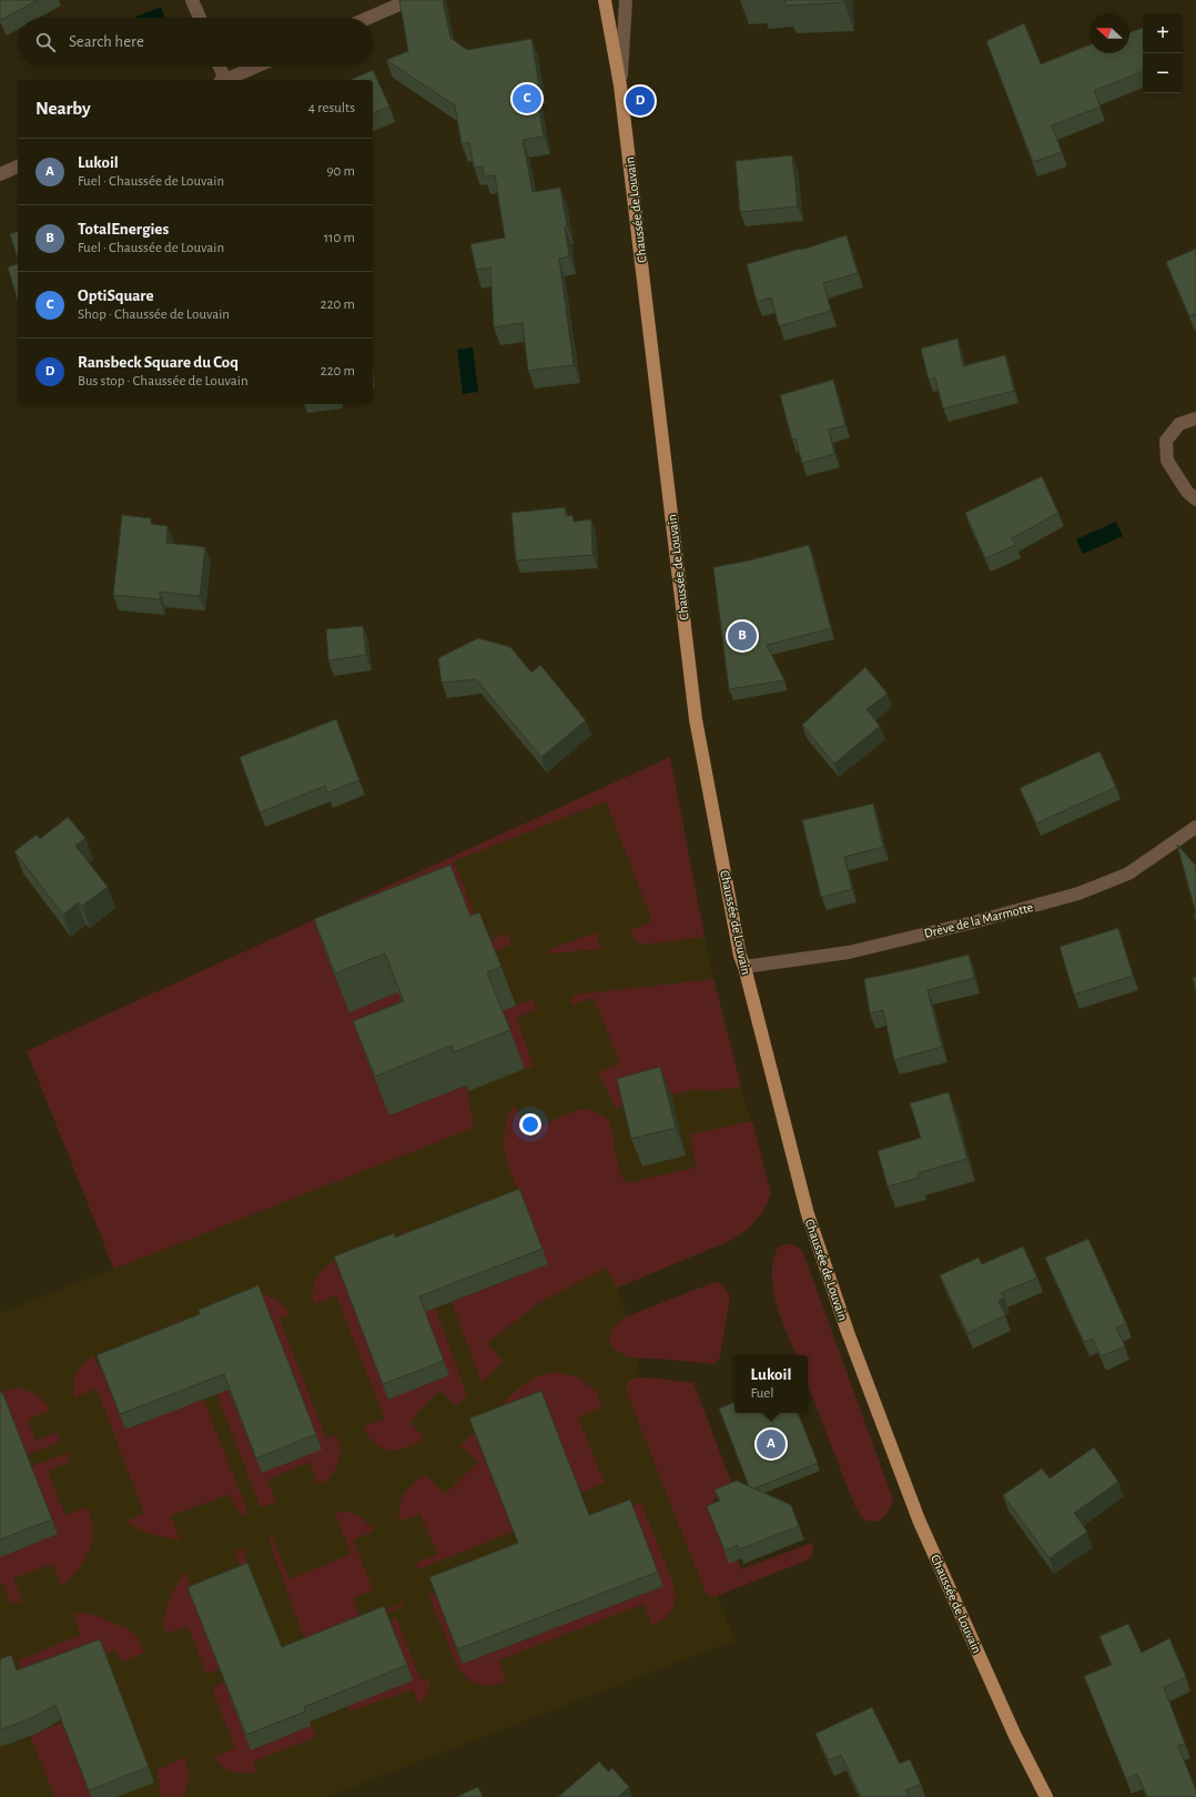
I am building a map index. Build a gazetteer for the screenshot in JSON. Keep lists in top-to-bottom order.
{
  "streets": {
    "main road": ["Chaussée de Louvain"],
    "street": ["Drève de la Marmotte"]
  },
  "crossings": [
    ["Chaussée de Louvain", "Drève de la Marmotte"]
  ],
  "north": "left",
  "page": {
    "map_buttons": ["+", "−"],
    "search": "Search here",
    "heading": ["Nearby", "4 results"],
    "pins": [
      "C",
      "D",
      "B",
      "A"
    ],
    "list": [
      {
        "mark": "A",
        "name": "Lukoil",
        "note": "Fuel · Chaussée de Louvain",
        "value": "90 m"
      },
      {
        "mark": "B",
        "name": "TotalEnergies",
        "note": "Fuel · Chaussée de Louvain",
        "value": "110 m"
      },
      {
        "mark": "C",
        "name": "OptiSquare",
        "note": "Shop · Chaussée de Louvain",
        "value": "220 m"
      },
      {
        "mark": "D",
        "name": "Ransbeck Square du Coq",
        "note": "Bus stop · Chaussée de Louvain",
        "value": "220 m"
      }
    ],
    "popup": ["Lukoil", "Fuel"]
  }
}
